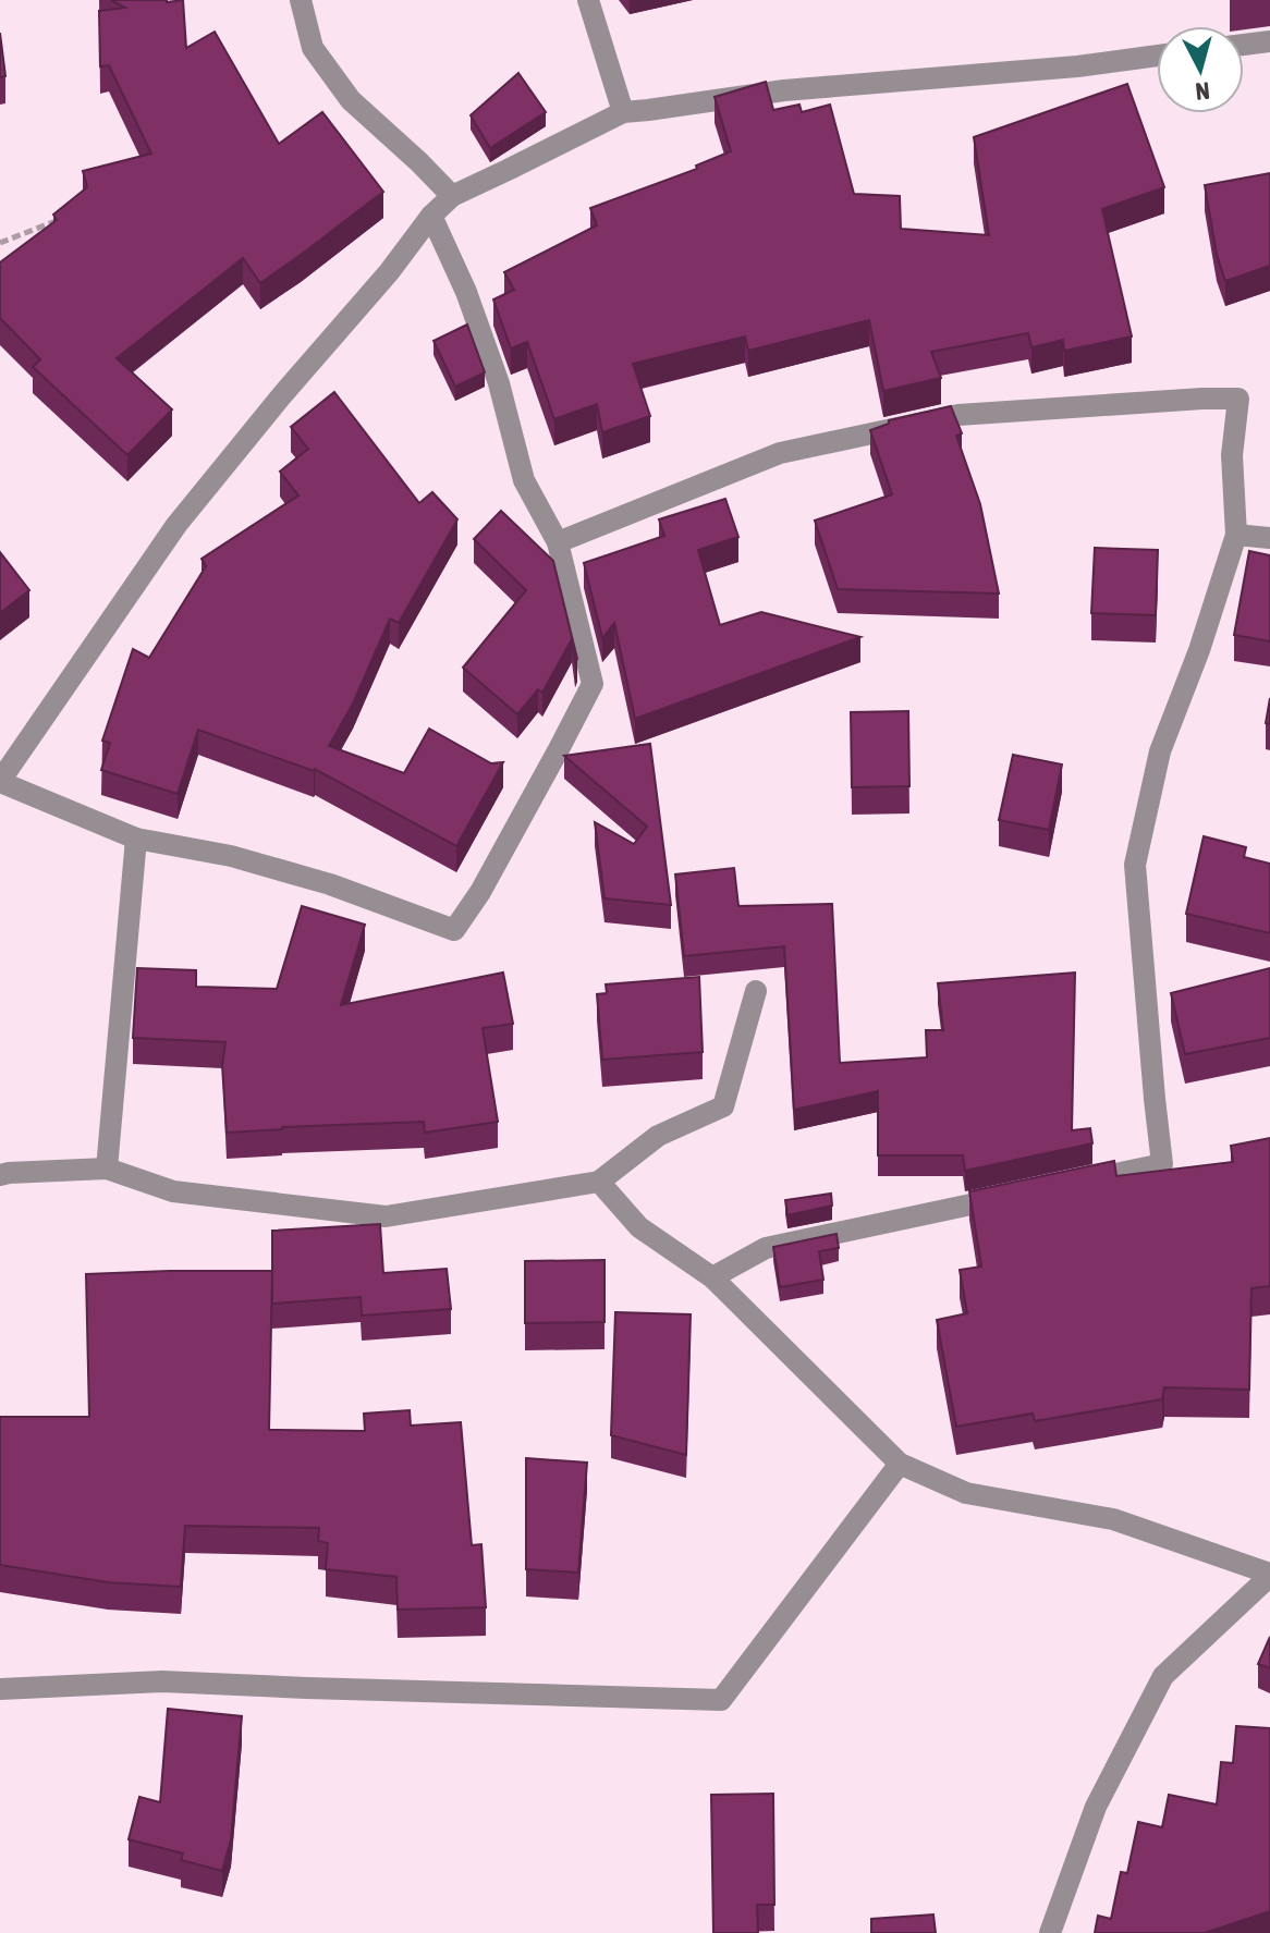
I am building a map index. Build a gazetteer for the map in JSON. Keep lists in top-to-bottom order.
{
  "north": "bottom"
}
